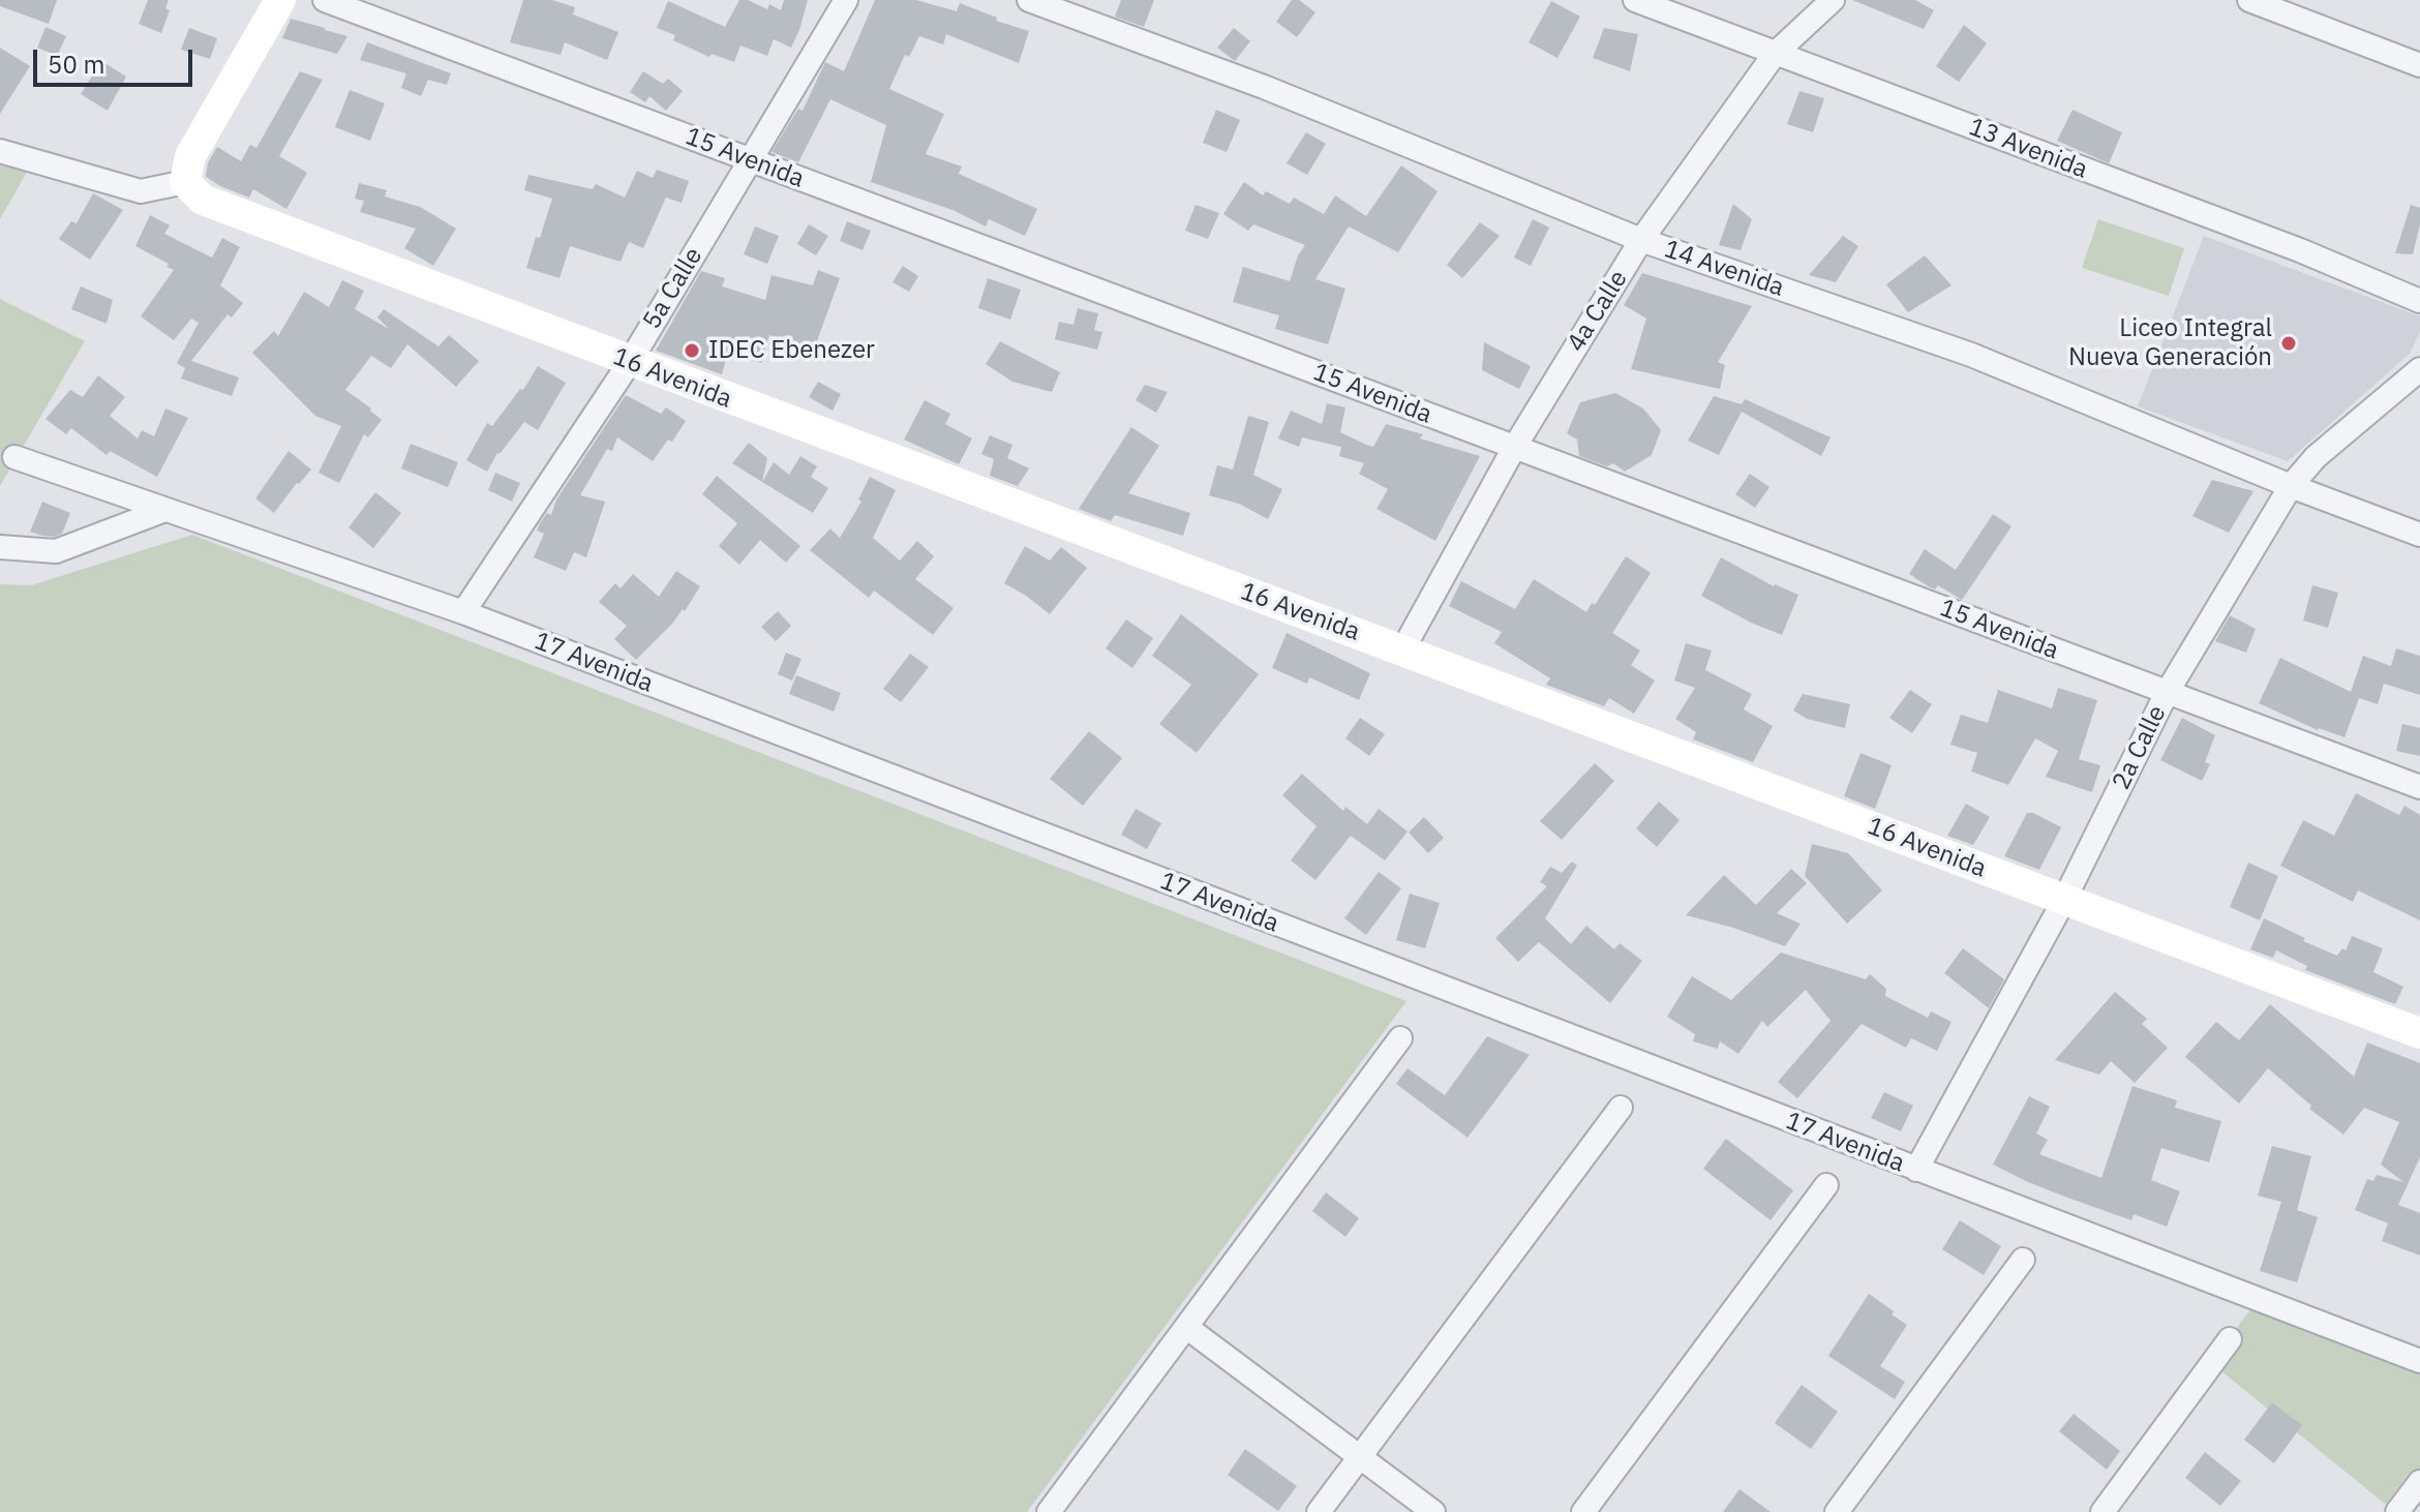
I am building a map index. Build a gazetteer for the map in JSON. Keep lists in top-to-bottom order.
{
  "streets": {
    "main road": ["16 Avenida"],
    "street": [
      "13 Avenida",
      "15 Avenida",
      "14 Avenida",
      "5a Calle",
      "4a Calle",
      "17 Avenida",
      "2a Calle"
    ]
  },
  "crossings": [
    ["13 Avenida", "4a Calle"],
    ["15 Avenida", "5a Calle"],
    ["15 Avenida", "4a Calle"],
    ["15 Avenida", "2a Calle"],
    ["14 Avenida", "4a Calle"],
    ["14 Avenida", "2a Calle"],
    ["5a Calle", "16 Avenida"],
    ["5a Calle", "17 Avenida"],
    ["4a Calle", "16 Avenida"],
    ["16 Avenida", "2a Calle"],
    ["17 Avenida", "2a Calle"]
  ],
  "places": ["Liceo Integral Nueva Generación", "IDEC Ebenezer"],
  "scale_bar": "50 m"
}
